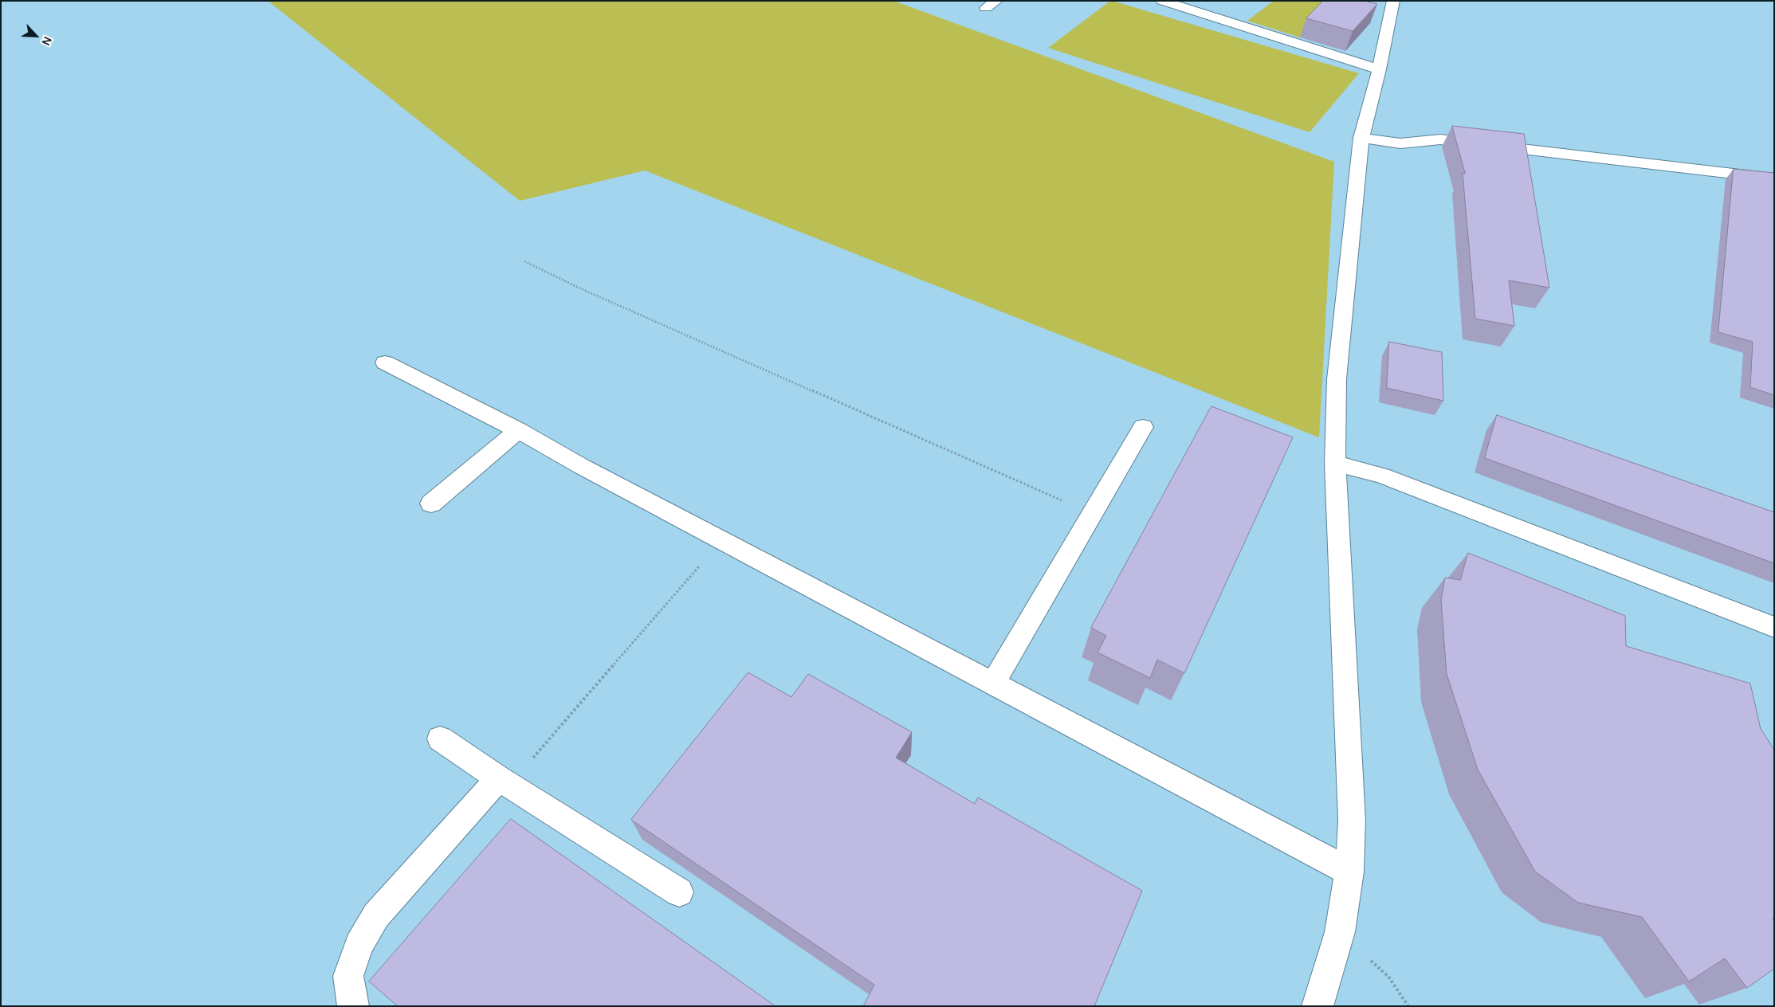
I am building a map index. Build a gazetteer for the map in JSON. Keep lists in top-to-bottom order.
{
  "north": "bottom right"
}
